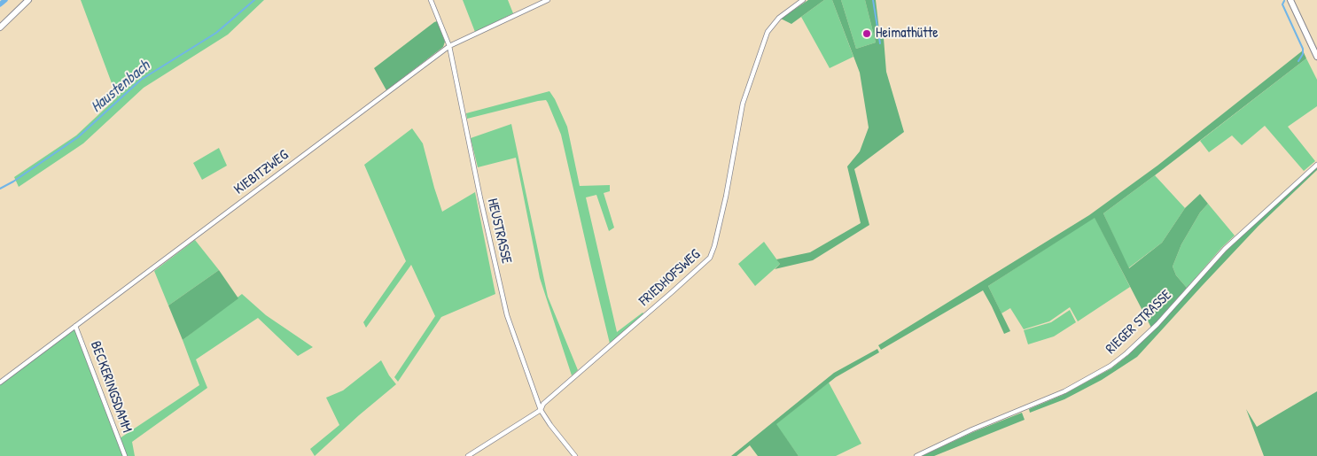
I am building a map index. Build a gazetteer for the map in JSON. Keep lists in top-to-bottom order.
{
  "streets": {
    "street": [
      "KIEBITZWEG",
      "HEUSTRASSE",
      "FRIEDHOFSWEG",
      "RIEGER STRASSE",
      "BECKERINGSDAMM"
    ]
  },
  "crossings": [
    ["KIEBITZWEG", "HEUSTRASSE"],
    ["KIEBITZWEG", "BECKERINGSDAMM"],
    ["HEUSTRASSE", "FRIEDHOFSWEG"]
  ],
  "water": ["Haustenbach"],
  "places": ["Heimathütte"]
}
